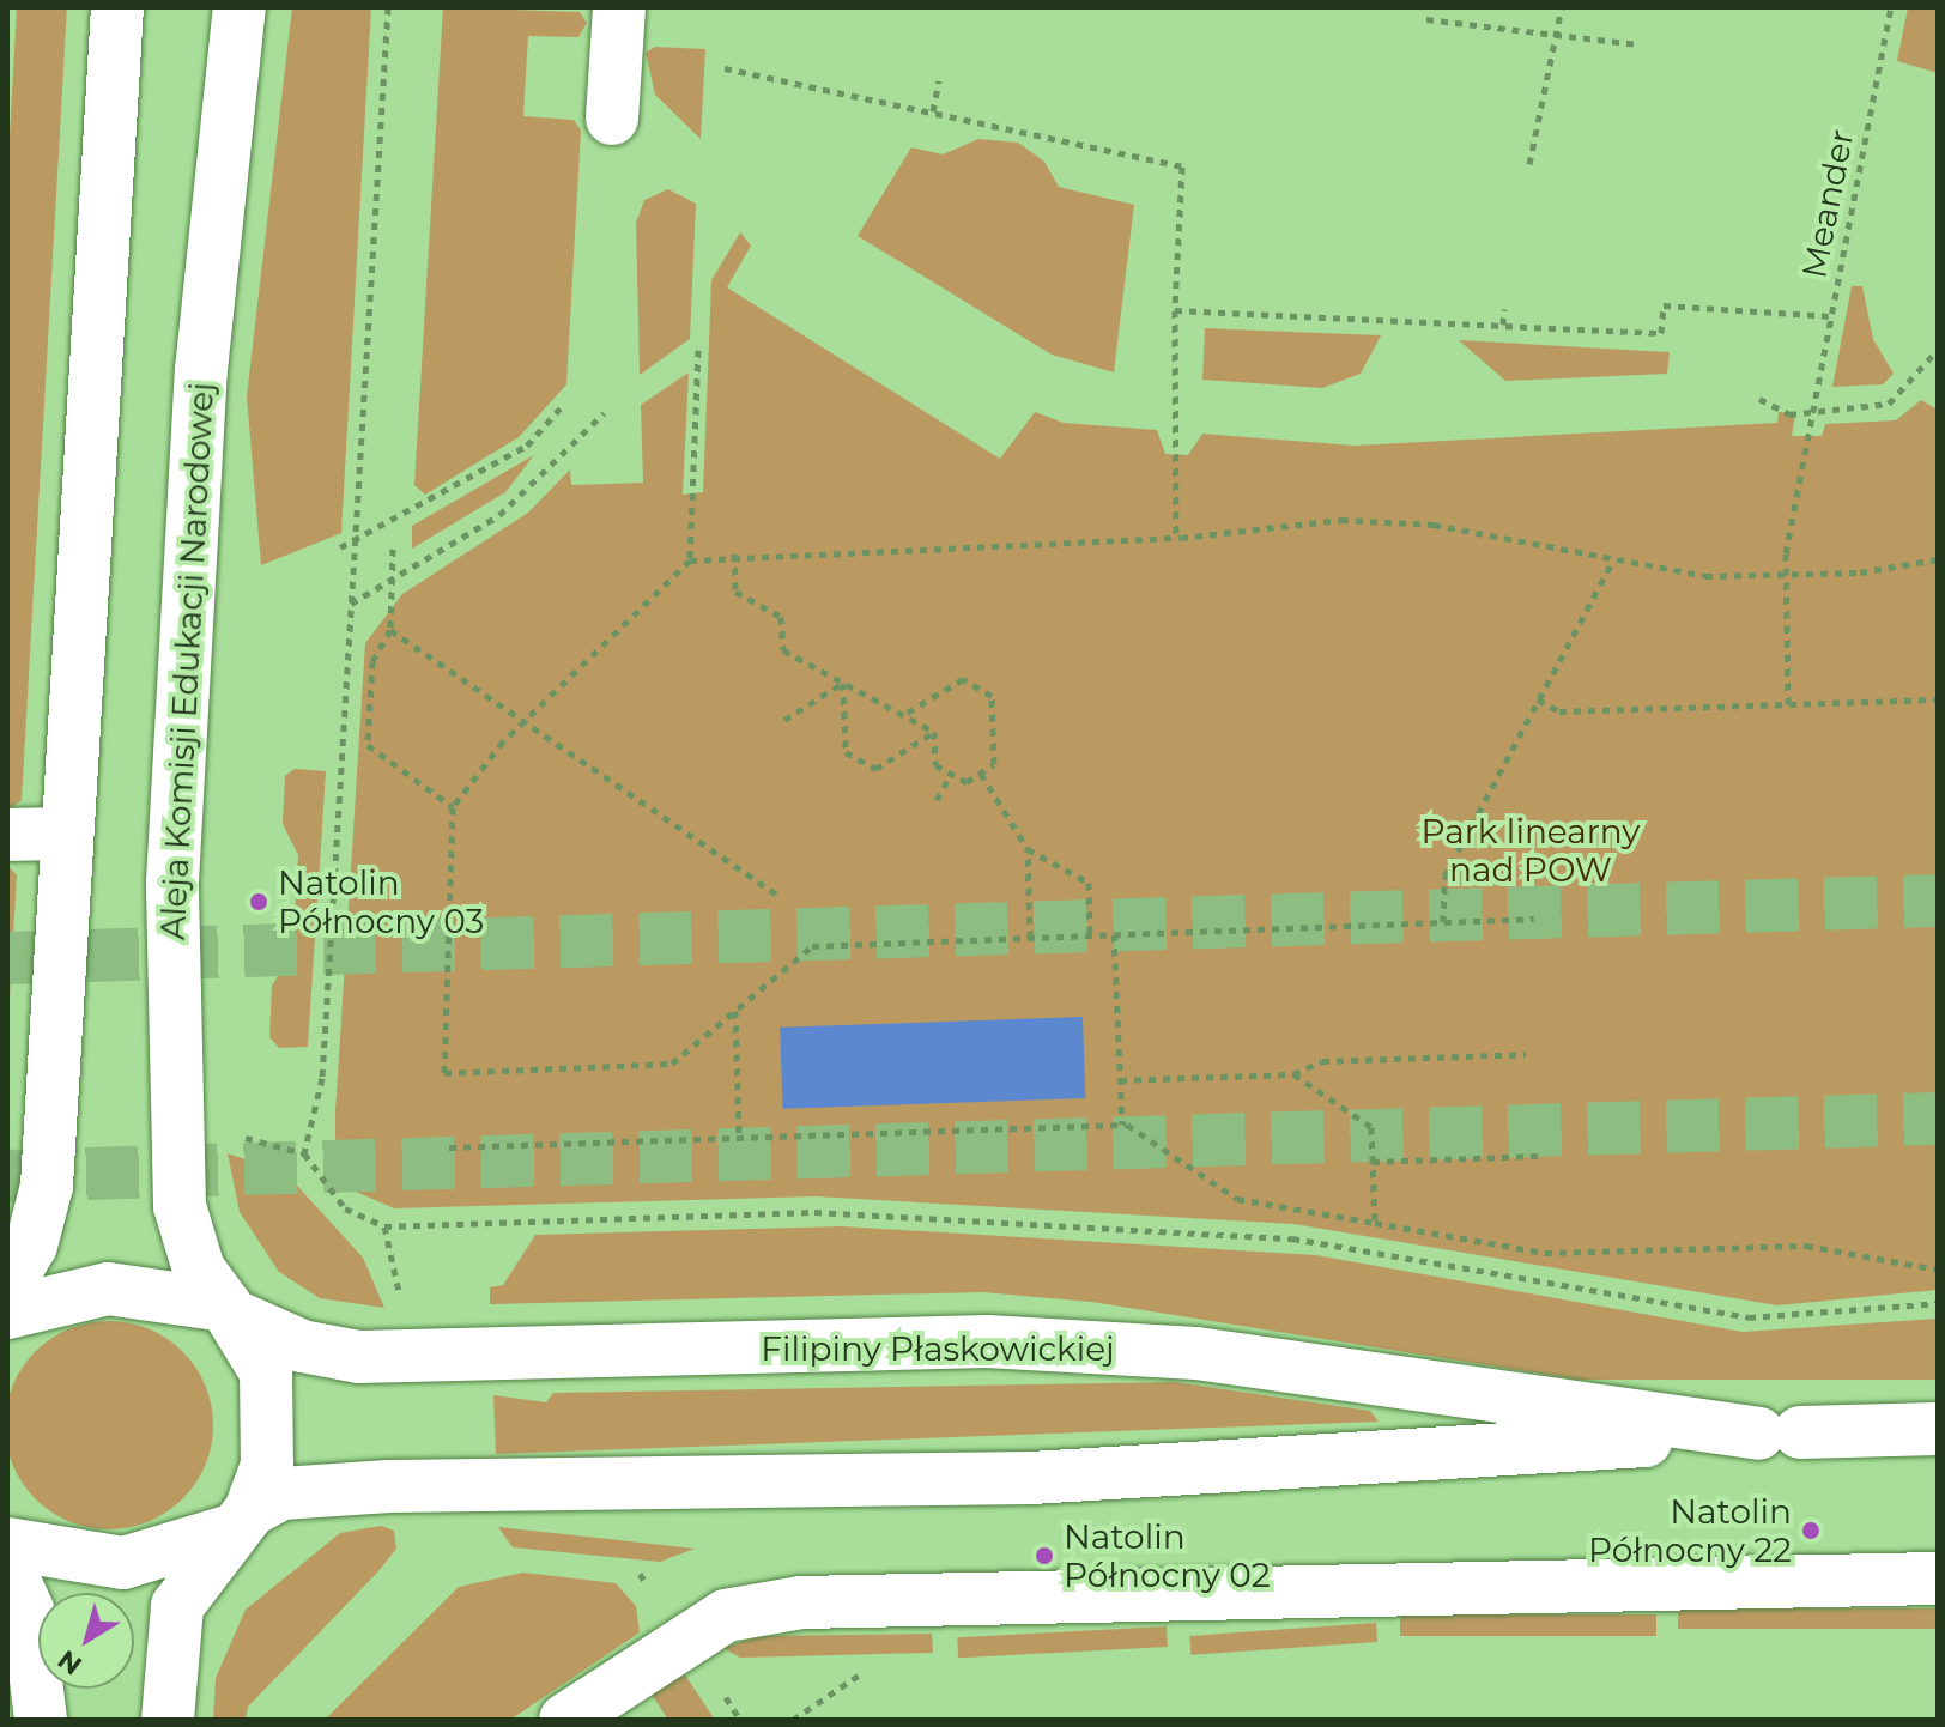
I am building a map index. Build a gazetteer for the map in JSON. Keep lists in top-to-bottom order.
{
  "streets": {
    "main road": ["Aleja Komisji Edukacji Narodowej", "Filipiny Płaskowickiej"],
    "path": ["Meander"]
  },
  "crossings": [
    ["Aleja Komisji Edukacji Narodowej", "Filipiny Płaskowickiej"]
  ],
  "parks": ["Park linearny nad POW"],
  "places": ["Natolin Północny 03", "Natolin Północny 22", "Natolin Północny 02"],
  "north": "bottom left"
}
